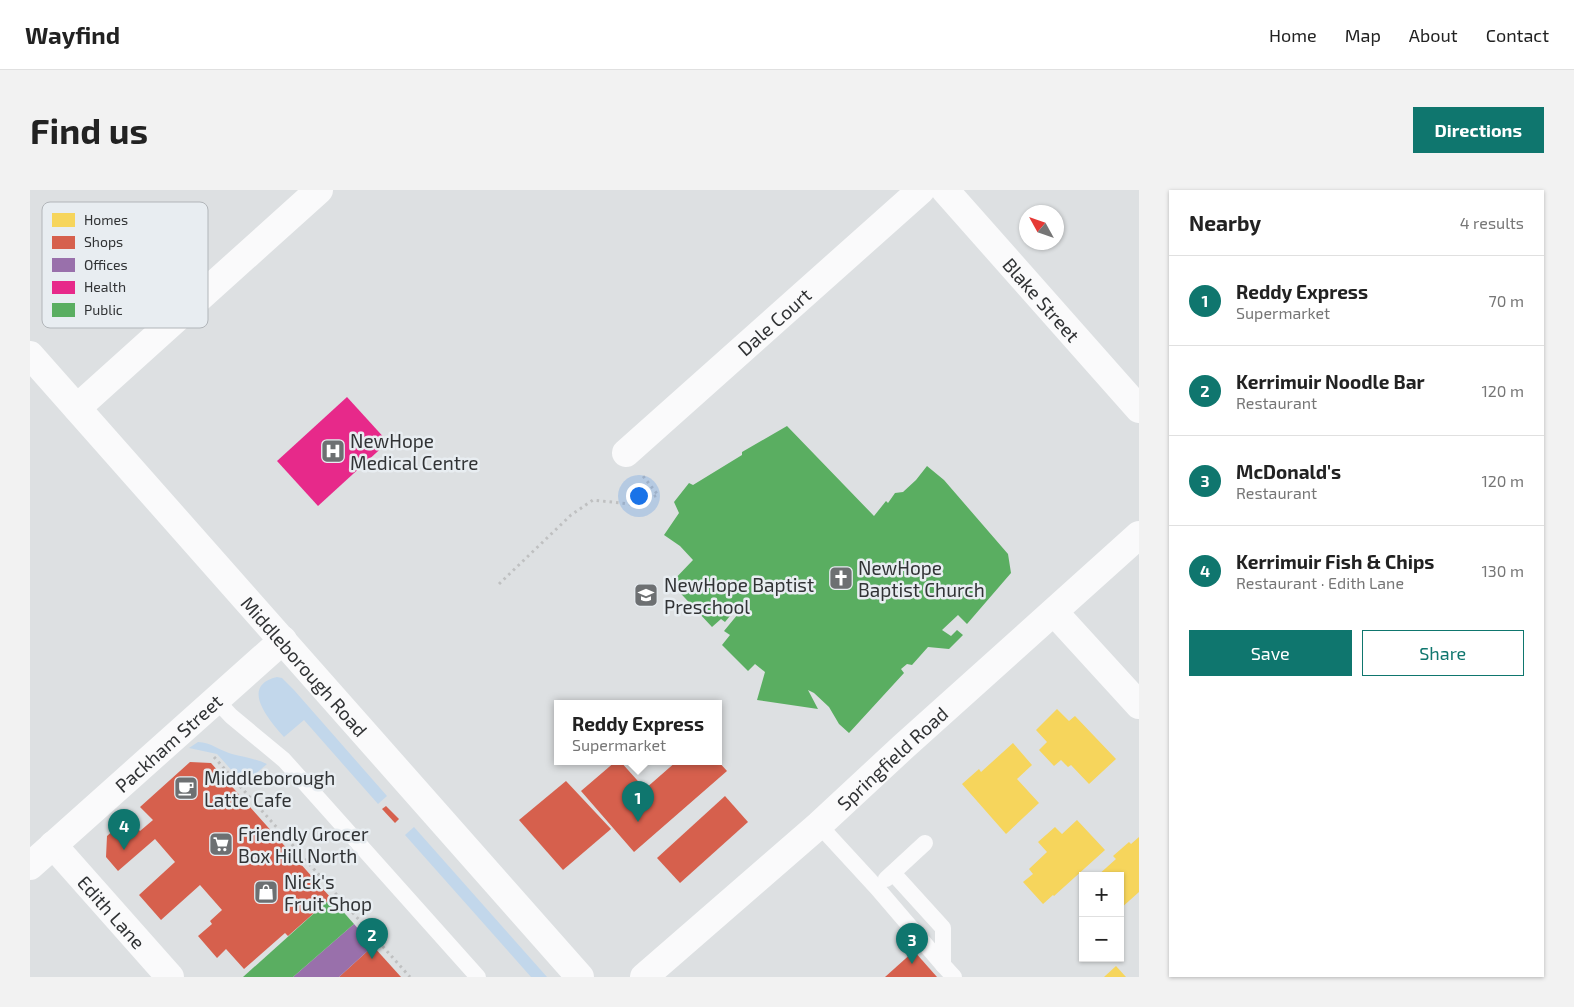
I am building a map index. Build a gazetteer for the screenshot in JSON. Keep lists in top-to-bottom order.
{
  "streets": {
    "street": [
      "Blake Street",
      "Dale Court",
      "Middleborough Road",
      "Packham Street",
      "Springfield Road",
      "Edith Lane"
    ]
  },
  "crossings": [
    ["Middleborough Road", "Packham Street"],
    ["Packham Street", "Edith Lane"]
  ],
  "places": {
    "hospital": ["NewHope Medical Centre"],
    "church": ["NewHope Baptist Church"],
    "school or university": ["NewHope Baptist Preschool"],
    "cafe": ["Middleborough Latte Cafe"],
    "supermarket": ["Friendly Grocer Box Hill North"],
    "shop": ["Nick's Fruit Shop"]
  },
  "legend": [
    "Homes",
    "Shops",
    "Offices",
    "Health",
    "Public"
  ],
  "north": "top left",
  "page": {
    "header": "Wayfind",
    "nav": [
      "Home",
      "Map",
      "About",
      "Contact"
    ],
    "buttons": [
      "Directions",
      ["Save", "Share"]
    ],
    "title": "Find us",
    "heading": ["Nearby", "4 results"],
    "list": [
      {
        "mark": "1",
        "name": "Reddy Express",
        "note": "Supermarket",
        "value": "70 m"
      },
      {
        "mark": "2",
        "name": "Kerrimuir Noodle Bar",
        "note": "Restaurant",
        "value": "120 m"
      },
      {
        "mark": "3",
        "name": "McDonald's",
        "note": "Restaurant",
        "value": "120 m"
      },
      {
        "mark": "4",
        "name": "Kerrimuir Fish & Chips",
        "note": "Restaurant · Edith Lane",
        "value": "130 m"
      }
    ],
    "popup": ["Reddy Express", "Supermarket"],
    "pins": [
      "1",
      "4",
      "2",
      "3"
    ],
    "map_buttons": ["+", "−"]
  }
}
